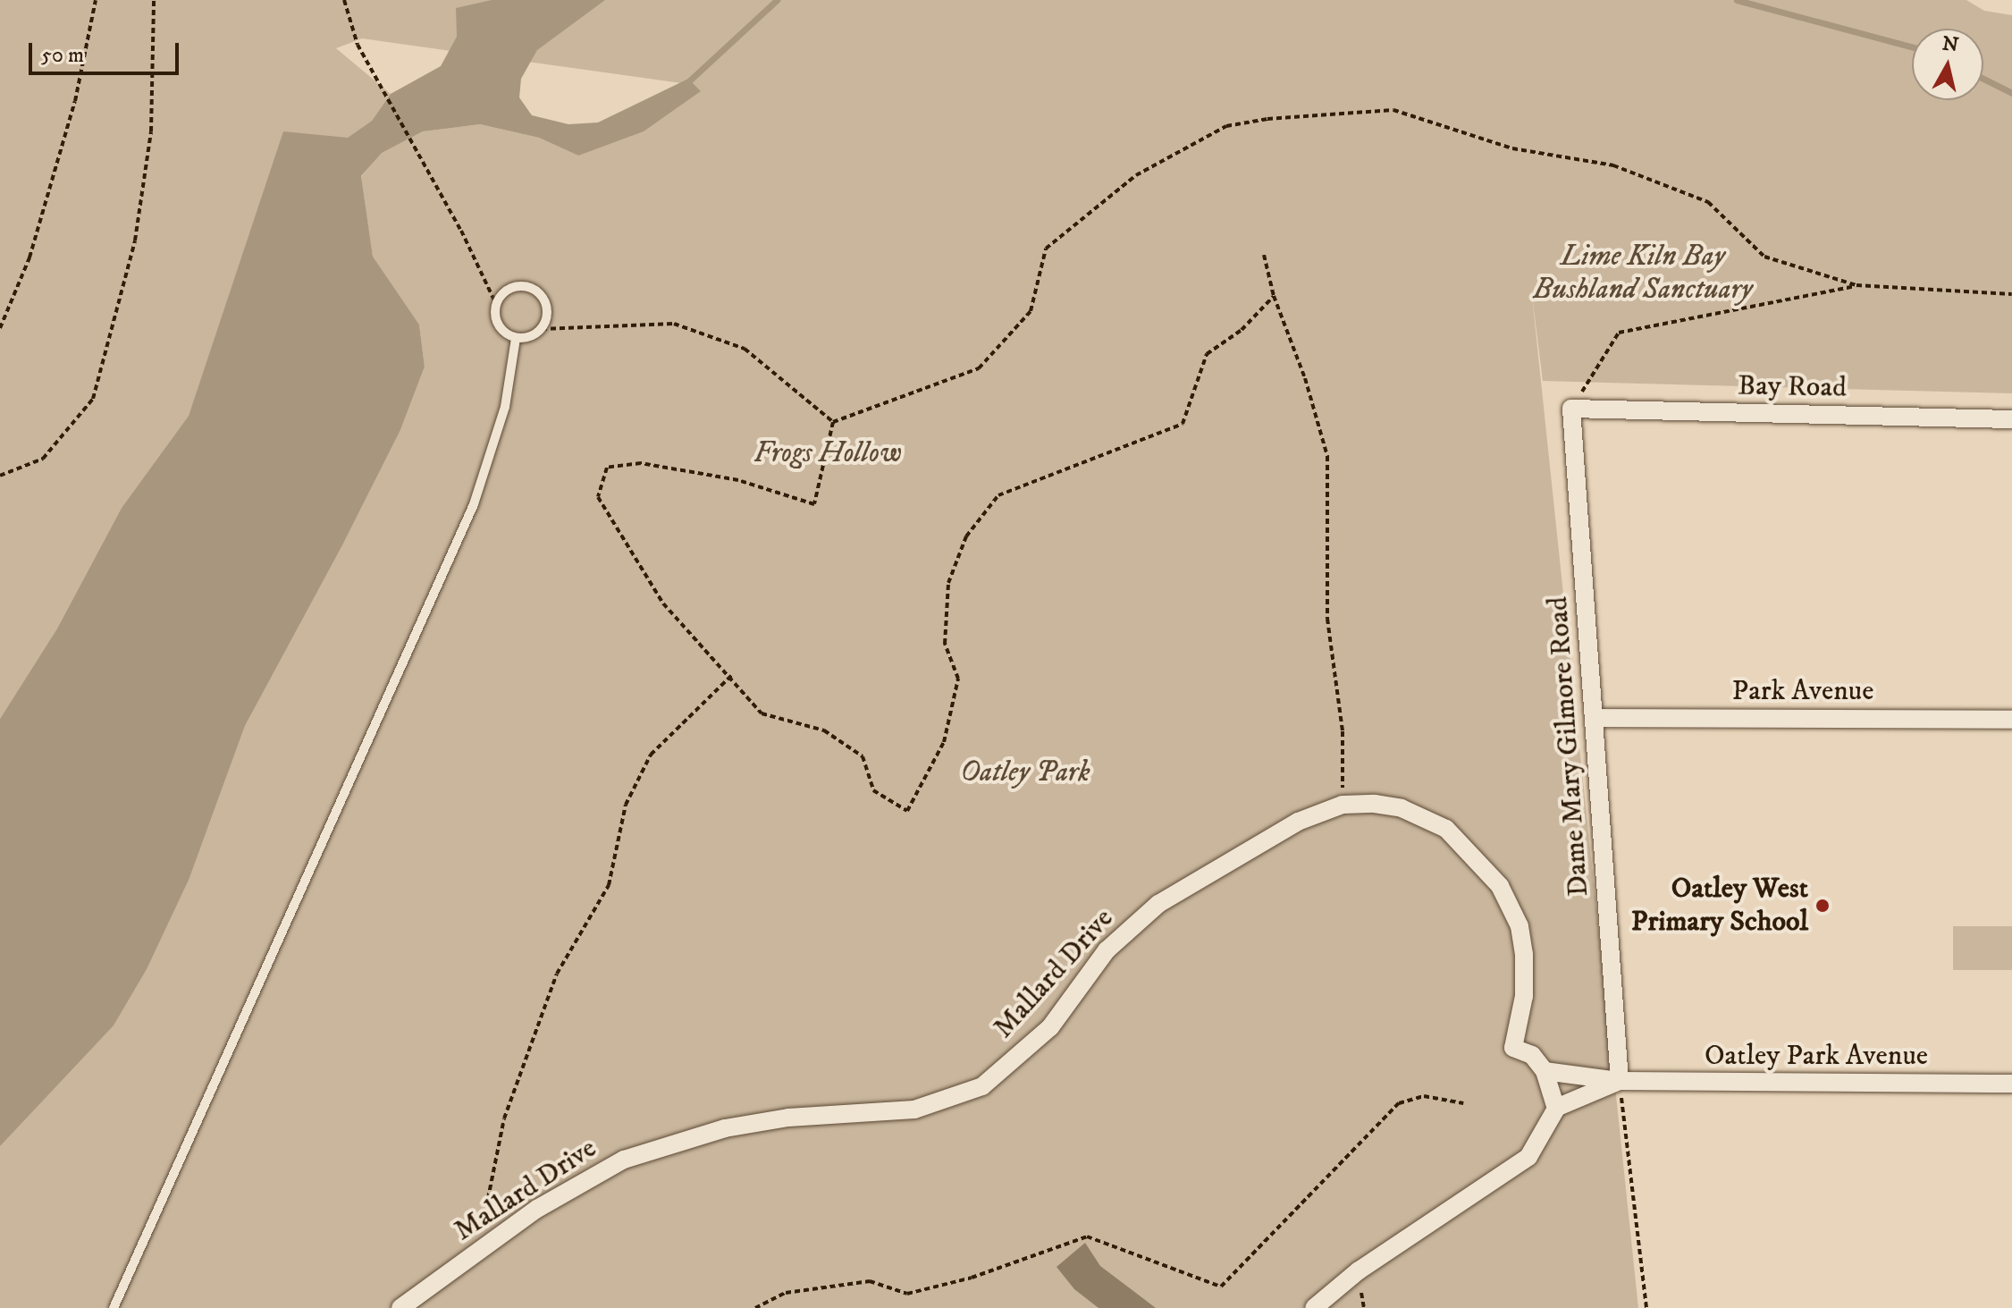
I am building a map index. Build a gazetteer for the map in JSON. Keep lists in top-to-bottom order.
{
  "streets": {
    "street": [
      "Bay Road",
      "Park Avenue",
      "Dame Mary Gilmore Road",
      "Mallard Drive",
      "Oatley Park Avenue"
    ]
  },
  "crossings": [
    ["Bay Road", "Dame Mary Gilmore Road"],
    ["Park Avenue", "Dame Mary Gilmore Road"],
    ["Dame Mary Gilmore Road", "Oatley Park Avenue"]
  ],
  "parks": ["Lime Kiln Bay Bushland Sanctuary", "Frogs Hollow", "Oatley Park"],
  "places": ["Oatley West Primary School"],
  "scale_bar": "50 m",
  "north": "top"
}
